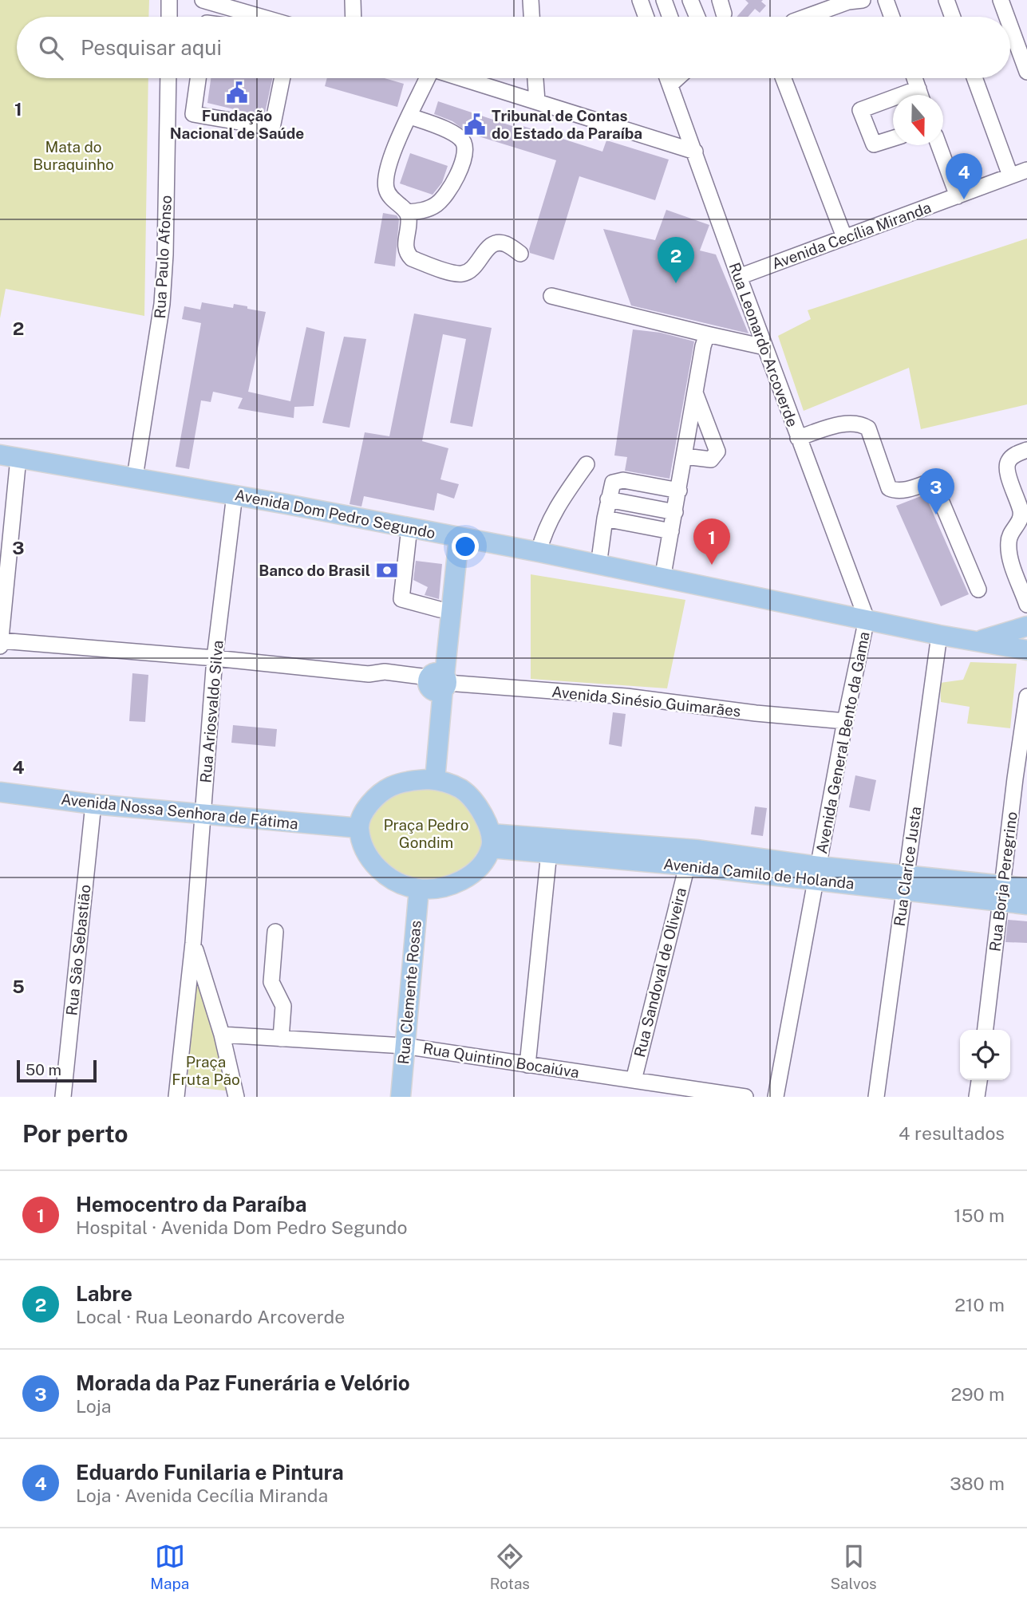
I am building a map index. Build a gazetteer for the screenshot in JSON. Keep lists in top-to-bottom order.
{
  "streets": {
    "main road": [
      "Avenida Dom Pedro Segundo",
      "Avenida Nossa Senhora de Fátima",
      "Avenida Camilo de Holanda",
      "Rua Clemente Rosas"
    ],
    "street": [
      "Avenida Cecília Miranda",
      "Rua Paulo Afonso",
      "Rua Leonardo Arcoverde",
      "Avenida Sinésio Guimarães",
      "Rua Ariosvaldo Silva",
      "Avenida General Bento da Gama",
      "Rua Clarice Justa",
      "Rua Borja Peregrino",
      "Rua São Sebastião",
      "Rua Sandoval de Oliveira",
      "Rua Quintino Bocaiúva"
    ]
  },
  "crossings": [
    ["Avenida Cecília Miranda", "Rua Leonardo Arcoverde"],
    ["Rua Paulo Afonso", "Avenida Dom Pedro Segundo"],
    ["Rua Leonardo Arcoverde", "Avenida Dom Pedro Segundo"],
    ["Rua Leonardo Arcoverde", "Avenida General Bento da Gama"],
    ["Avenida Dom Pedro Segundo", "Rua Ariosvaldo Silva"],
    ["Avenida Dom Pedro Segundo", "Avenida General Bento da Gama"],
    ["Avenida Dom Pedro Segundo", "Rua Clarice Justa"],
    ["Avenida Sinésio Guimarães", "Rua Ariosvaldo Silva"],
    ["Avenida Sinésio Guimarães", "Avenida General Bento da Gama"],
    ["Rua Ariosvaldo Silva", "Avenida Nossa Senhora de Fátima"],
    ["Avenida General Bento da Gama", "Avenida Camilo de Holanda"],
    ["Avenida Nossa Senhora de Fátima", "Avenida Camilo de Holanda"],
    ["Avenida Nossa Senhora de Fátima", "Rua São Sebastião"],
    ["Avenida Nossa Senhora de Fátima", "Rua Clemente Rosas"],
    ["Rua Clarice Justa", "Avenida Camilo de Holanda"],
    ["Avenida Camilo de Holanda", "Rua Borja Peregrino"],
    ["Avenida Camilo de Holanda", "Rua Sandoval de Oliveira"],
    ["Avenida Camilo de Holanda", "Rua Clemente Rosas"],
    ["Rua Sandoval de Oliveira", "Rua Quintino Bocaiúva"],
    ["Rua Clemente Rosas", "Rua Quintino Bocaiúva"]
  ],
  "parks": ["Mata do Buraquinho", "Praça Pedro Gondim", "Praça Fruta Pão"],
  "places": {
    "public building": ["Fundação Nacional de Saúde", "Tribunal de Contas do Estado da Paraíba"],
    "bank": ["Banco do Brasil"]
  },
  "scale_bar": "50 m",
  "north": "bottom",
  "page": {
    "search": "Pesquisar aqui",
    "pins": [
      "4",
      "2",
      "3",
      "1"
    ],
    "scale": "50 m",
    "heading": ["Por perto", "4 resultados"],
    "list": [
      {
        "mark": "1",
        "name": "Hemocentro da Paraíba",
        "note": "Hospital · Avenida Dom Pedro Segundo",
        "value": "150 m"
      },
      {
        "mark": "2",
        "name": "Labre",
        "note": "Local · Rua Leonardo Arcoverde",
        "value": "210 m"
      },
      {
        "mark": "3",
        "name": "Morada da Paz Funerária e Velório",
        "note": "Loja",
        "value": "290 m"
      },
      {
        "mark": "4",
        "name": "Eduardo Funilaria e Pintura",
        "note": "Loja · Avenida Cecília Miranda",
        "value": "380 m"
      }
    ],
    "nav": ["Mapa", "Rotas", "Salvos"]
  },
  "grid": {
    "rows": [
      "1",
      "2",
      "3",
      "4",
      "5"
    ]
  }
}
